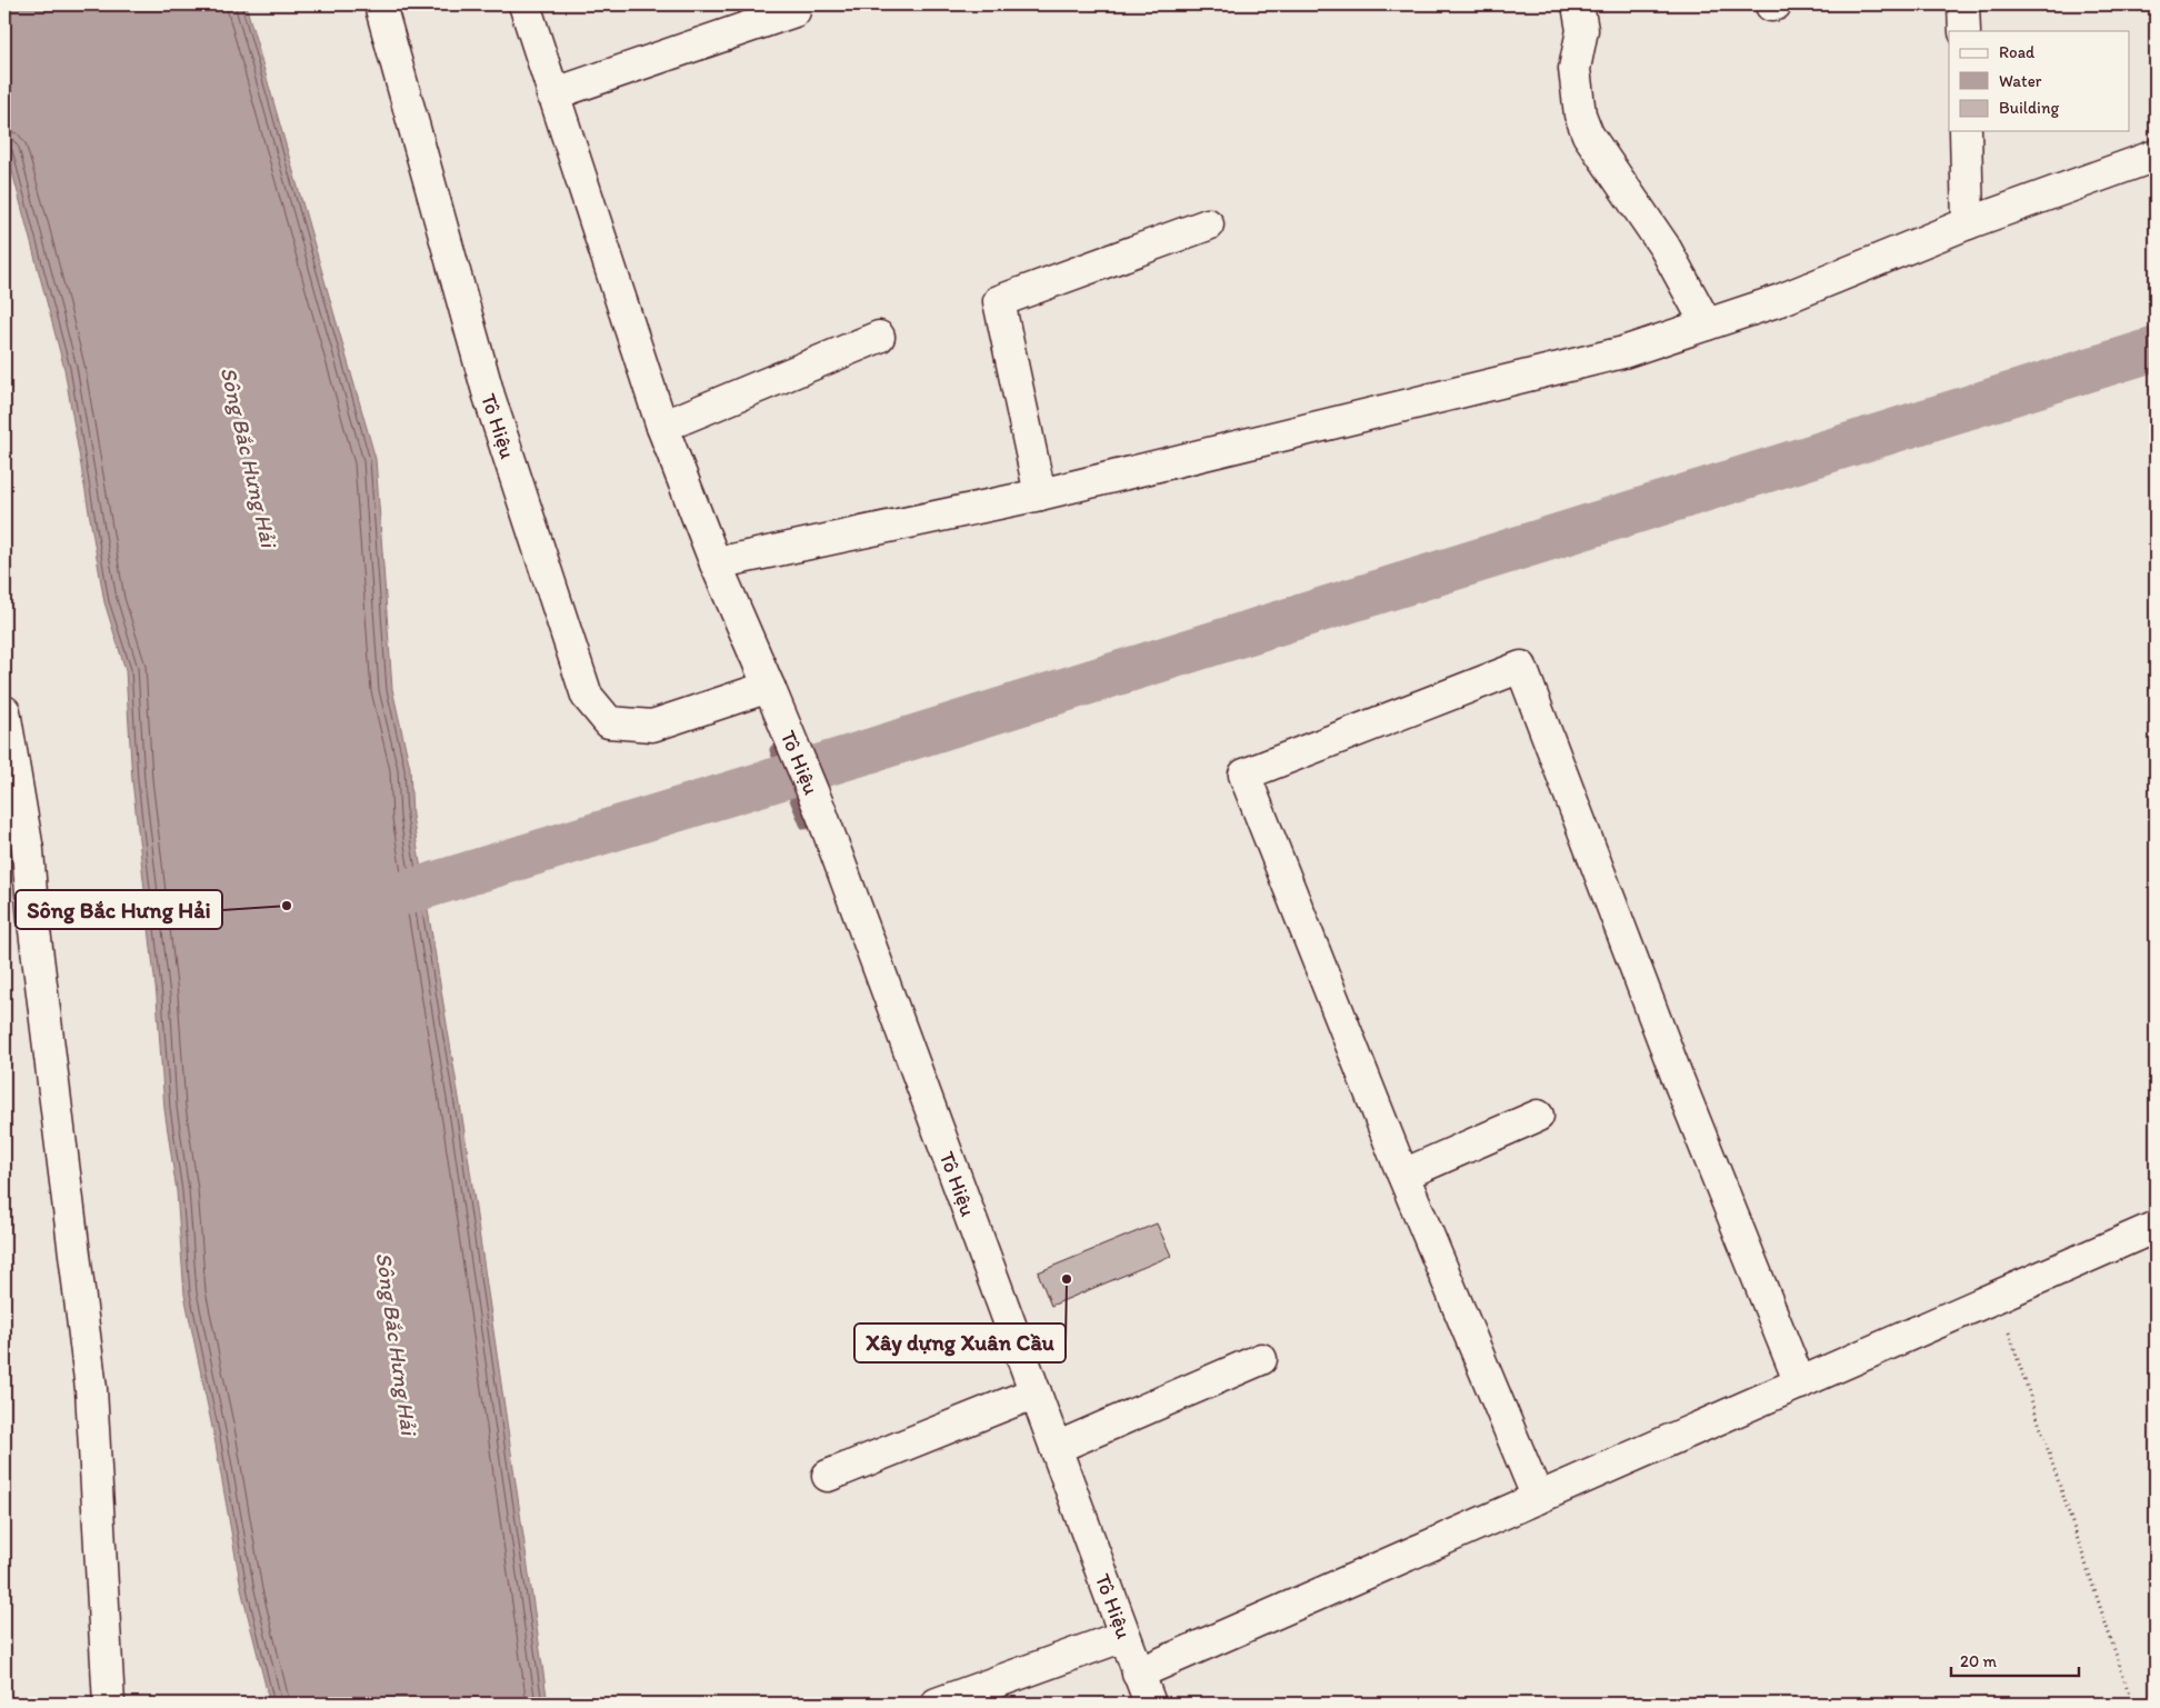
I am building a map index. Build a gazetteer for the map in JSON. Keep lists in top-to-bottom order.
{
  "streets": {
    "street": ["Tô Hiệu"]
  },
  "water": ["Sông Bắc Hưng Hải"],
  "places": ["Sông Bắc Hưng Hải", "Xây dựng Xuân Cầu"],
  "legend": ["Road", "Water", "Building"],
  "scale_bar": "20 m"
}
